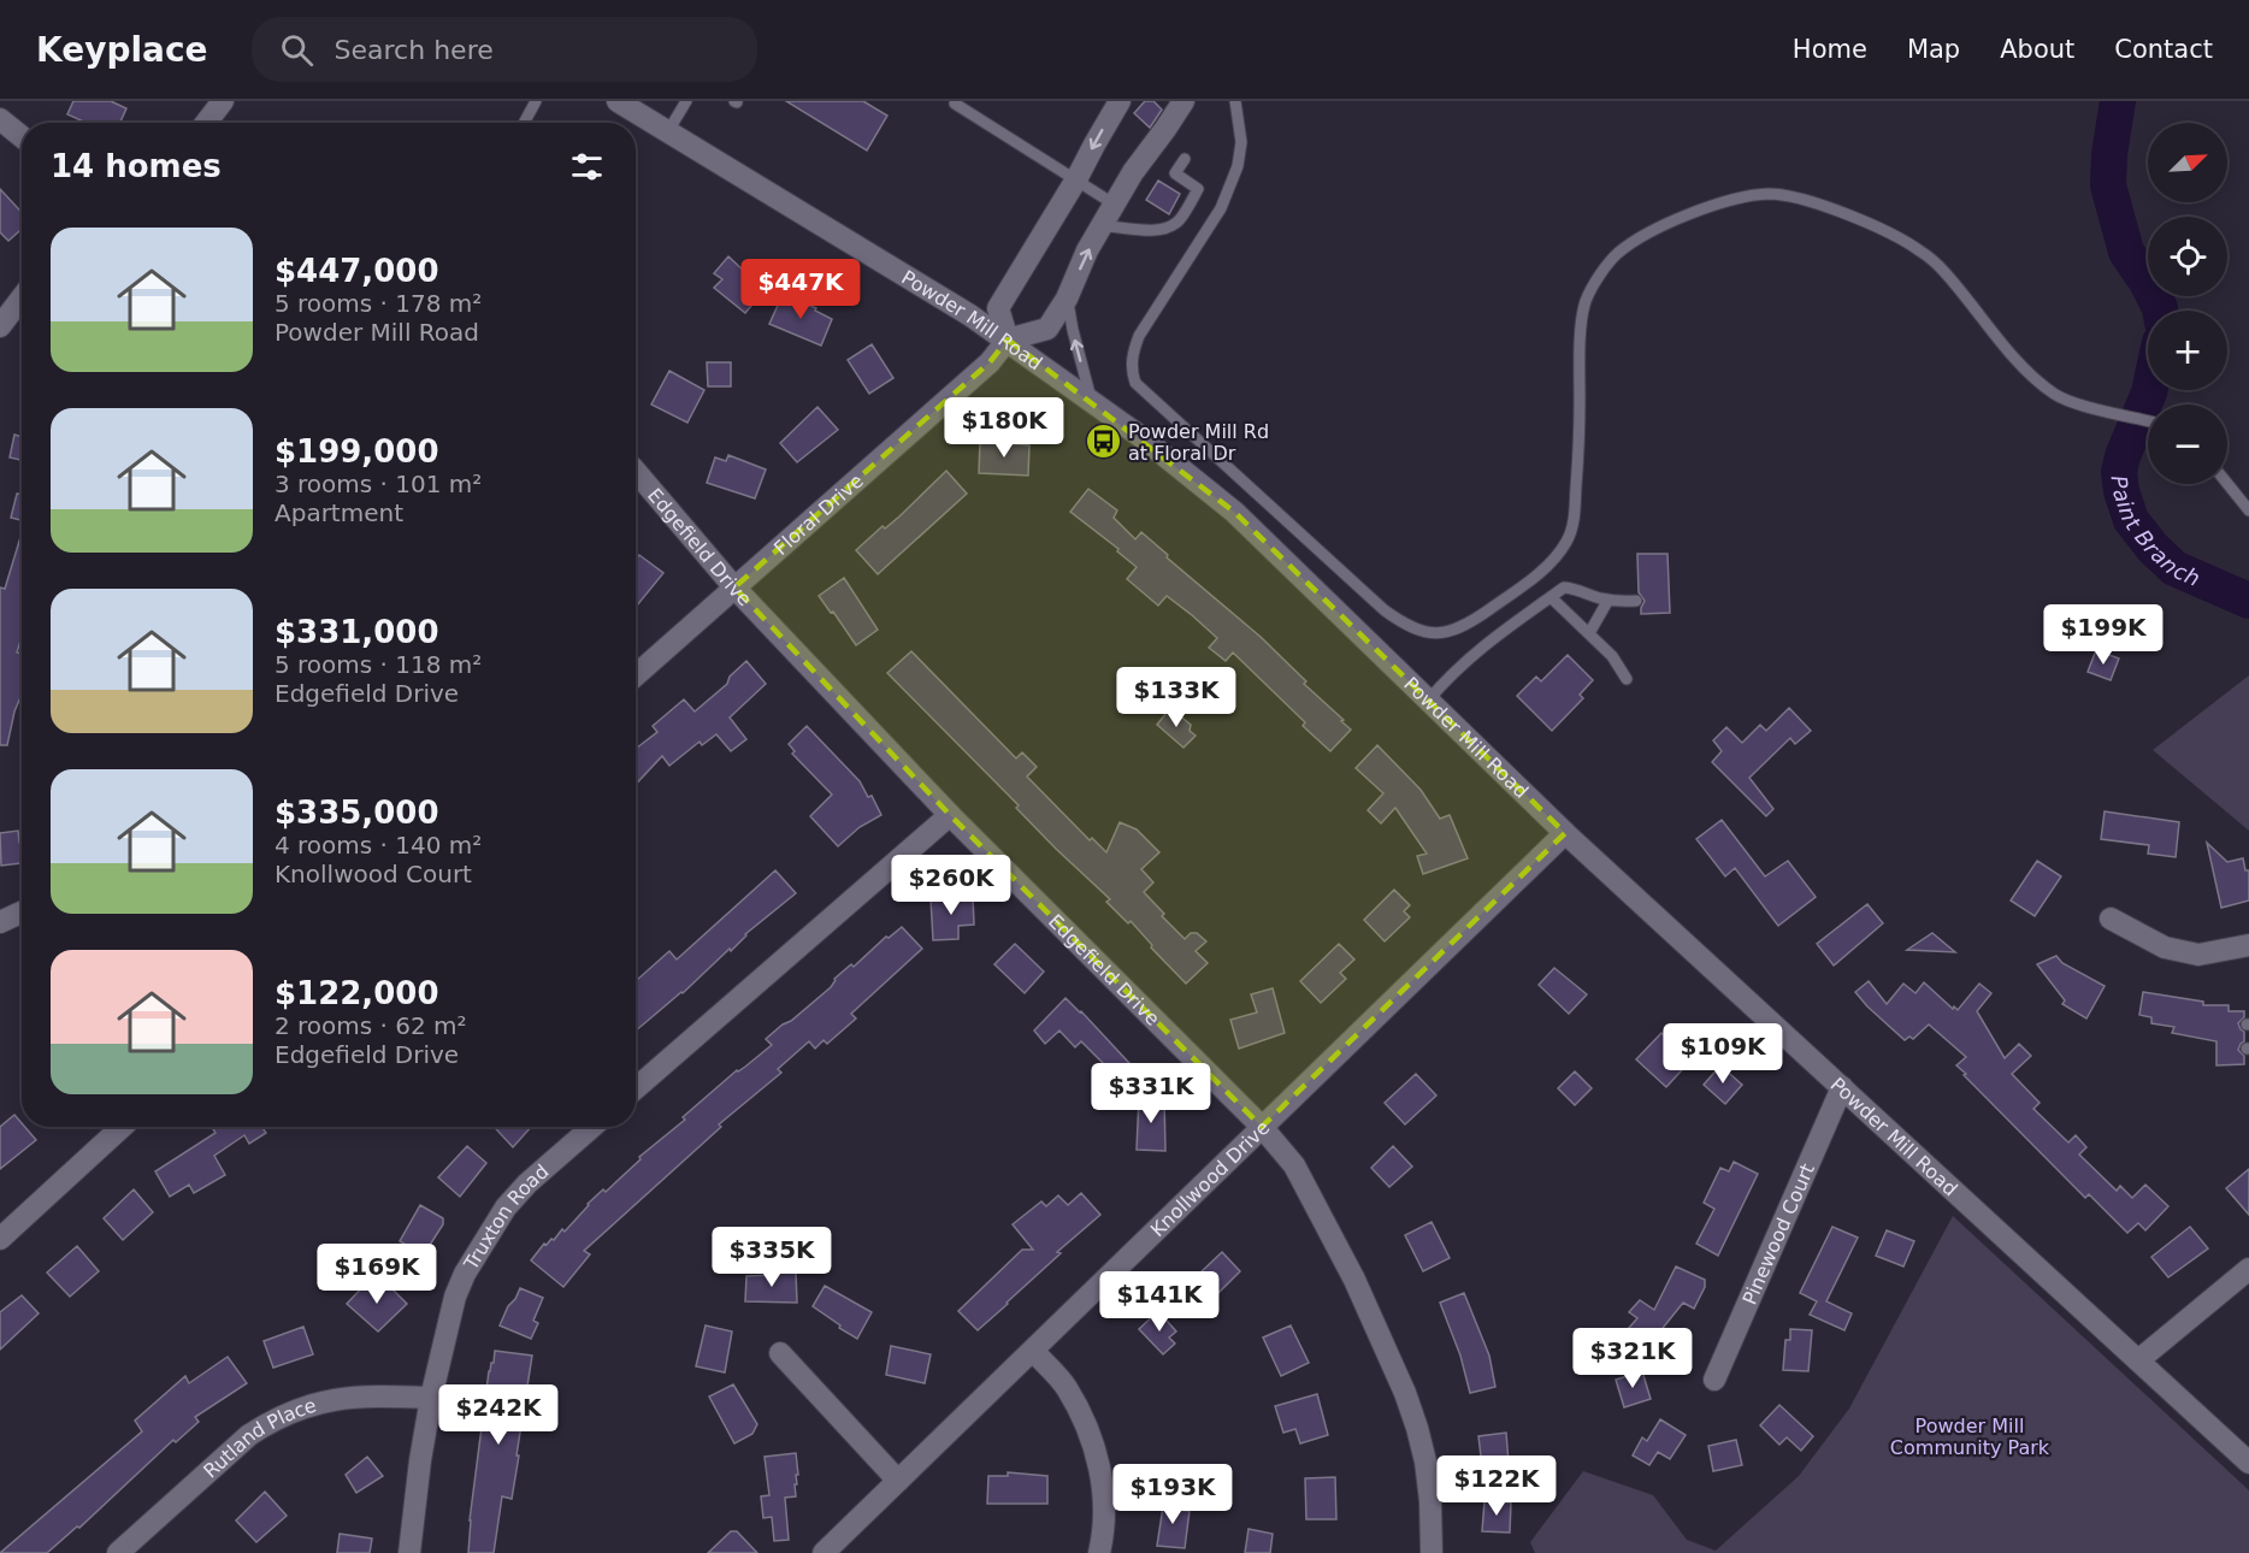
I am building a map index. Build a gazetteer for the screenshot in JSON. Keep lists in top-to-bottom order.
{
  "streets": {
    "street": [
      "Powder Mill Road",
      "Floral Drive",
      "Edgefield Drive",
      "Knollwood Drive",
      "Truxton Road",
      "Pinewood Court",
      "Rutland Place"
    ]
  },
  "crossings": [
    ["Powder Mill Road", "Floral Drive"],
    ["Powder Mill Road", "Knollwood Drive"],
    ["Powder Mill Road", "Pinewood Court"],
    ["Floral Drive", "Edgefield Drive"],
    ["Edgefield Drive", "Knollwood Drive"],
    ["Truxton Road", "Rutland Place"]
  ],
  "water": ["Paint Branch"],
  "parks": ["Powder Mill Community Park"],
  "places": {
    "bus stop": ["Powder Mill Rd at Floral Dr"]
  },
  "north": "top right",
  "page": {
    "header": "Keyplace",
    "search": "Search here",
    "nav": [
      "Home",
      "Map",
      "About",
      "Contact"
    ],
    "map_buttons": ["+", "−"],
    "heading": "14 homes",
    "list": [
      {
        "name": "$447,000",
        "note": "5 rooms · 178 m² · Powder Mill Road"
      },
      {
        "name": "$199,000",
        "note": "3 rooms · 101 m² · Apartment"
      },
      {
        "name": "$331,000",
        "note": "5 rooms · 118 m² · Edgefield Drive"
      },
      {
        "name": "$335,000",
        "note": "4 rooms · 140 m² · Knollwood Court"
      },
      {
        "name": "$122,000",
        "note": "2 rooms · 62 m² · Edgefield Drive"
      }
    ],
    "price": [
      "$447K",
      "$180K",
      "$199K",
      "$133K",
      "$260K",
      "$109K",
      "$331K",
      "$335K",
      "$169K",
      "$141K",
      "$321K",
      "$242K",
      "$122K",
      "$193K"
    ]
  }
}
